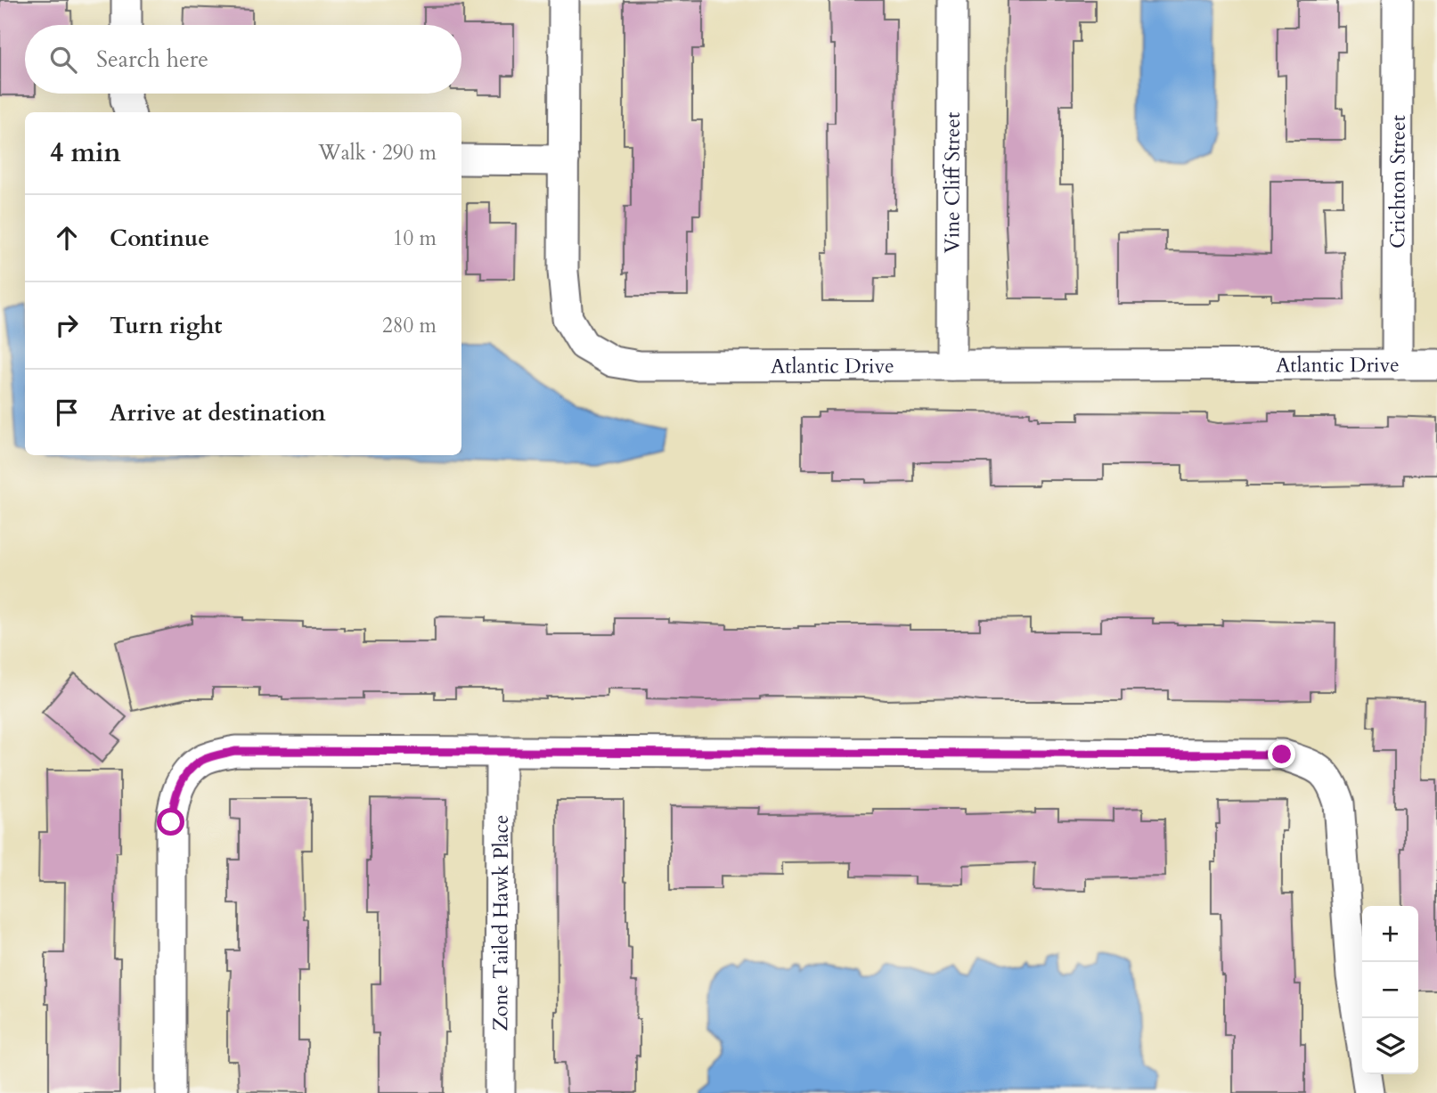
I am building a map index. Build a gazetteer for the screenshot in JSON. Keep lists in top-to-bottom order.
{
  "streets": {
    "street": [
      "Vine Cliff Street",
      "Crichton Street",
      "Atlantic Drive",
      "Zone Tailed Hawk Place"
    ]
  },
  "crossings": [
    ["Vine Cliff Street", "Atlantic Drive"],
    ["Crichton Street", "Atlantic Drive"]
  ],
  "page": {
    "search": "Search here",
    "heading": ["4 min", "Walk · 290 m"],
    "list": [
      ["Continue", "10 m"],
      ["Turn right", "280 m"],
      "Arrive at destination"
    ],
    "map_buttons": ["+", "−"]
  }
}
